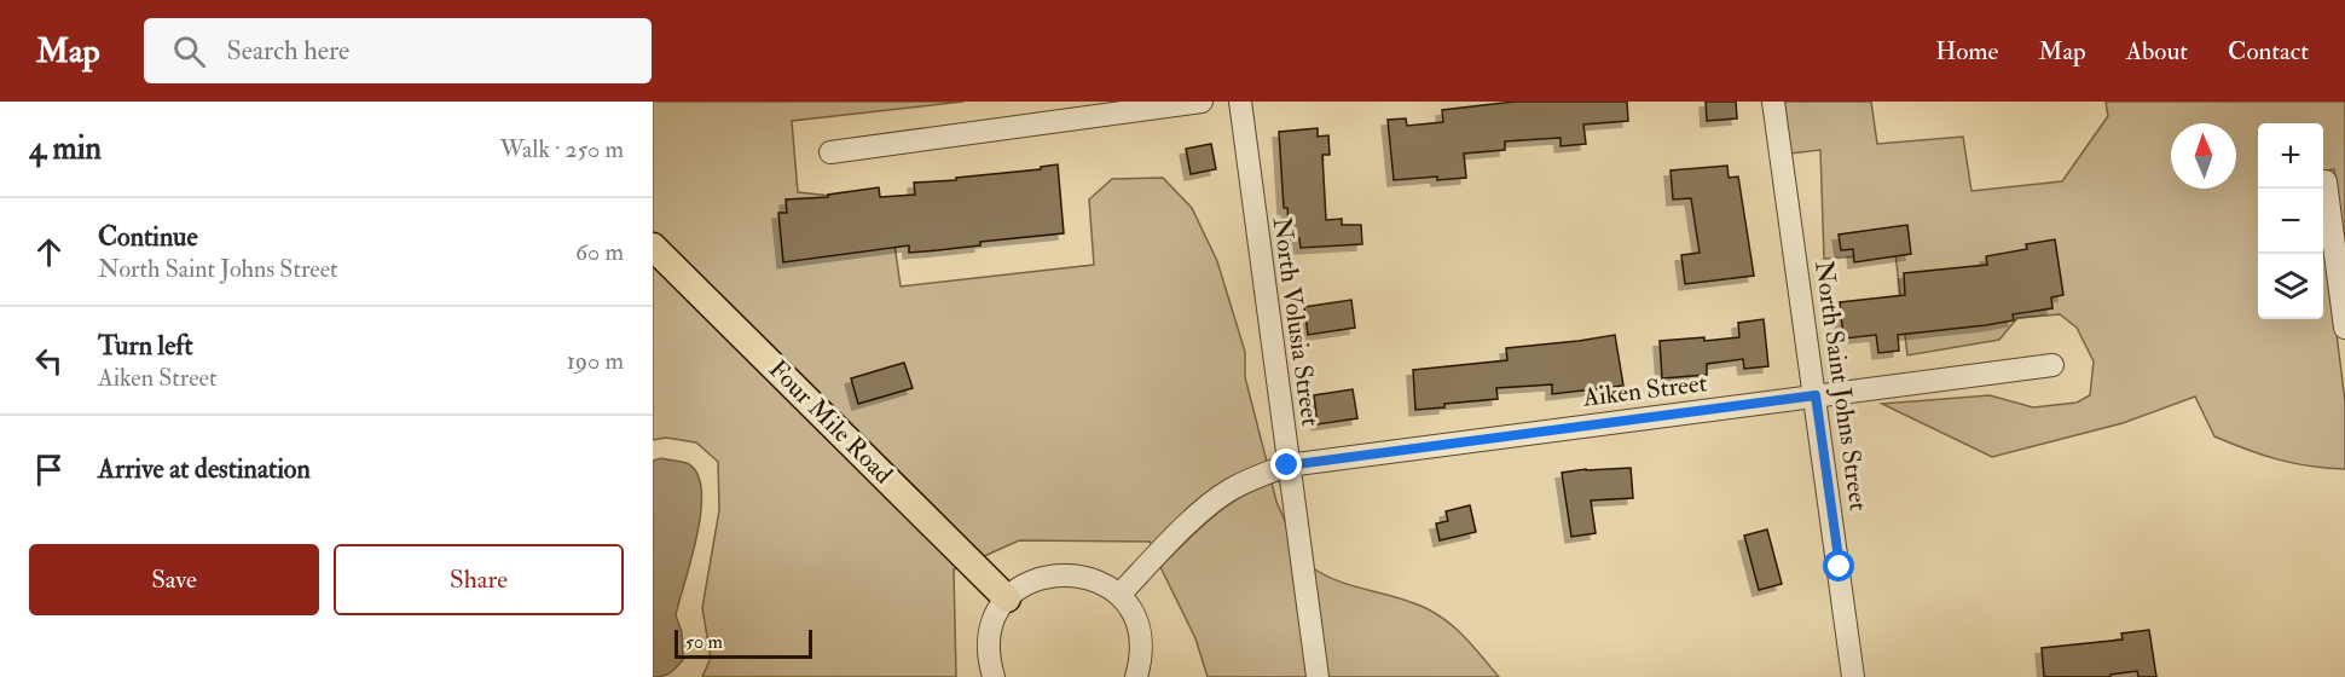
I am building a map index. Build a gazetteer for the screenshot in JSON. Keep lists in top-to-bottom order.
{
  "streets": {
    "main road": ["Four Mile Road"],
    "street": ["North Volusia Street", "North Saint Johns Street", "Aiken Street"]
  },
  "crossings": [
    ["North Volusia Street", "Aiken Street"],
    ["North Saint Johns Street", "Aiken Street"]
  ],
  "scale_bar": "50 m",
  "north": "top",
  "page": {
    "header": "Map",
    "search": "Search here",
    "nav": [
      "Home",
      "Map",
      "About",
      "Contact"
    ],
    "heading": ["4 min", "Walk · 250 m"],
    "map_buttons": ["+", "−"],
    "list": [
      ["Continue", "North Saint Johns Street", "60 m"],
      ["Turn left", "Aiken Street", "190 m"],
      "Arrive at destination"
    ],
    "buttons": ["Save", "Share"],
    "scale": "50 m"
  }
}
